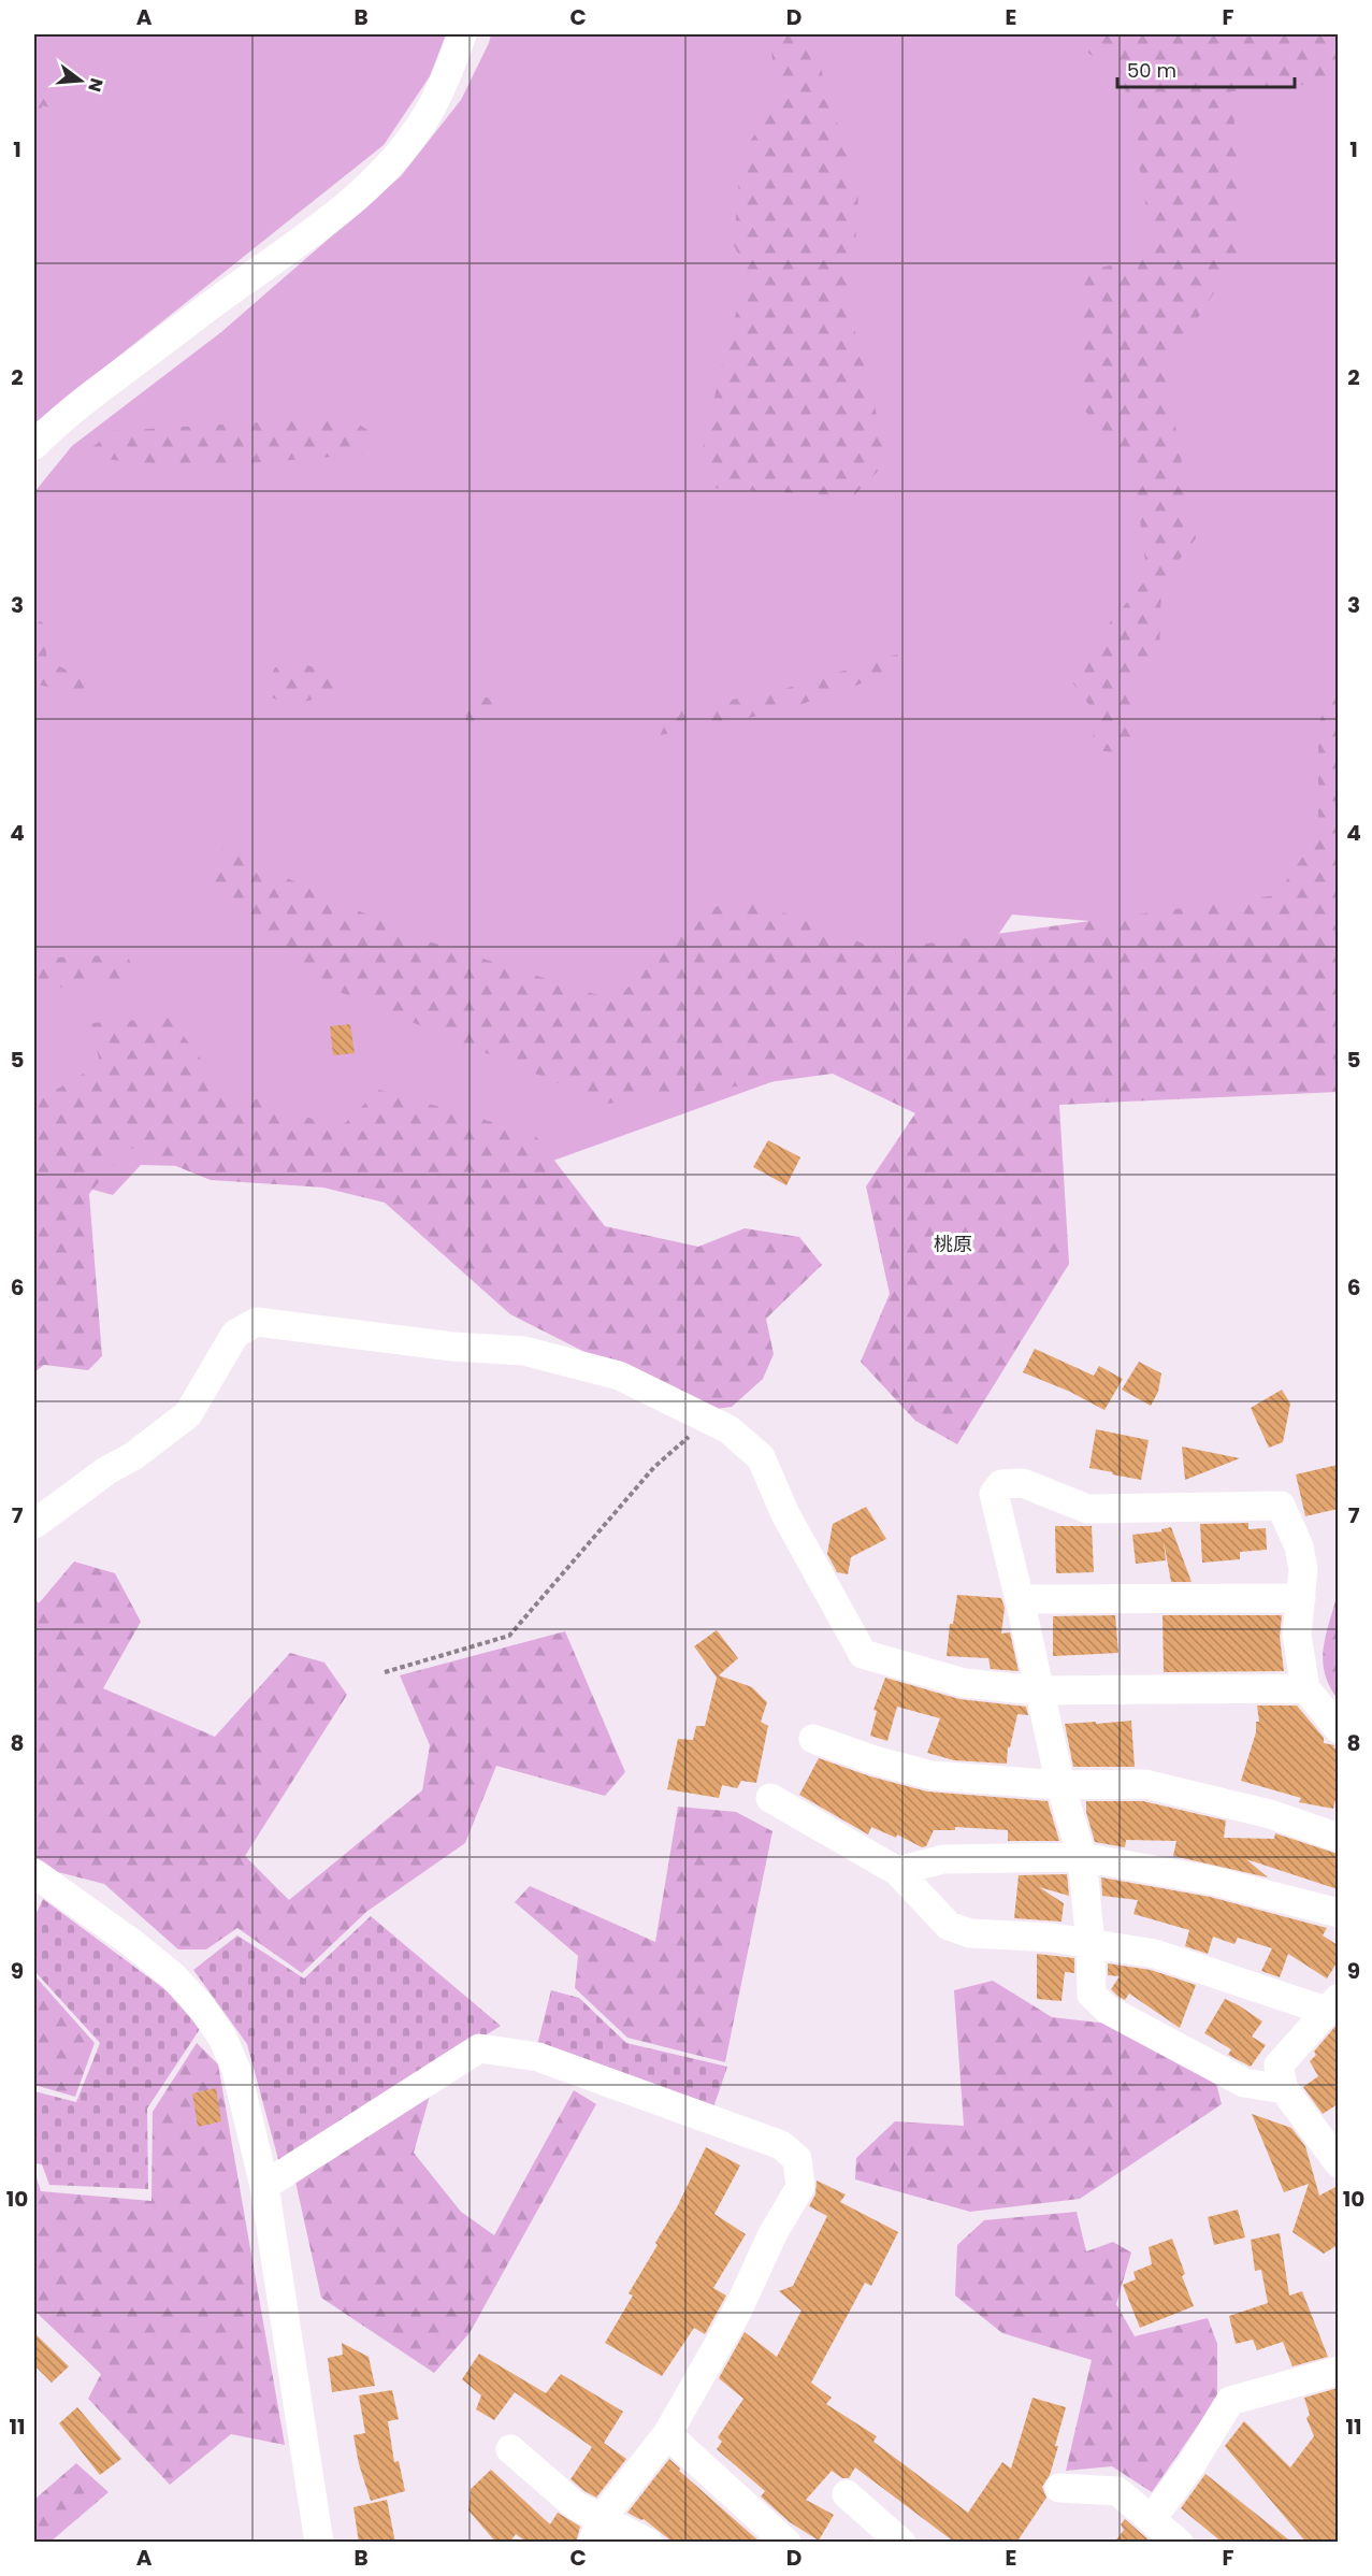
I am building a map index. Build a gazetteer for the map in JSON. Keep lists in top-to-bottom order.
{
  "districts": ["桃原"],
  "scale_bar": "50 m",
  "north": "right",
  "grid": {
    "columns": [
      "A",
      "B",
      "C",
      "D",
      "E",
      "F"
    ],
    "rows": [
      "1",
      "2",
      "3",
      "4",
      "5",
      "6",
      "7",
      "8",
      "9",
      "10",
      "11"
    ]
  }
}
